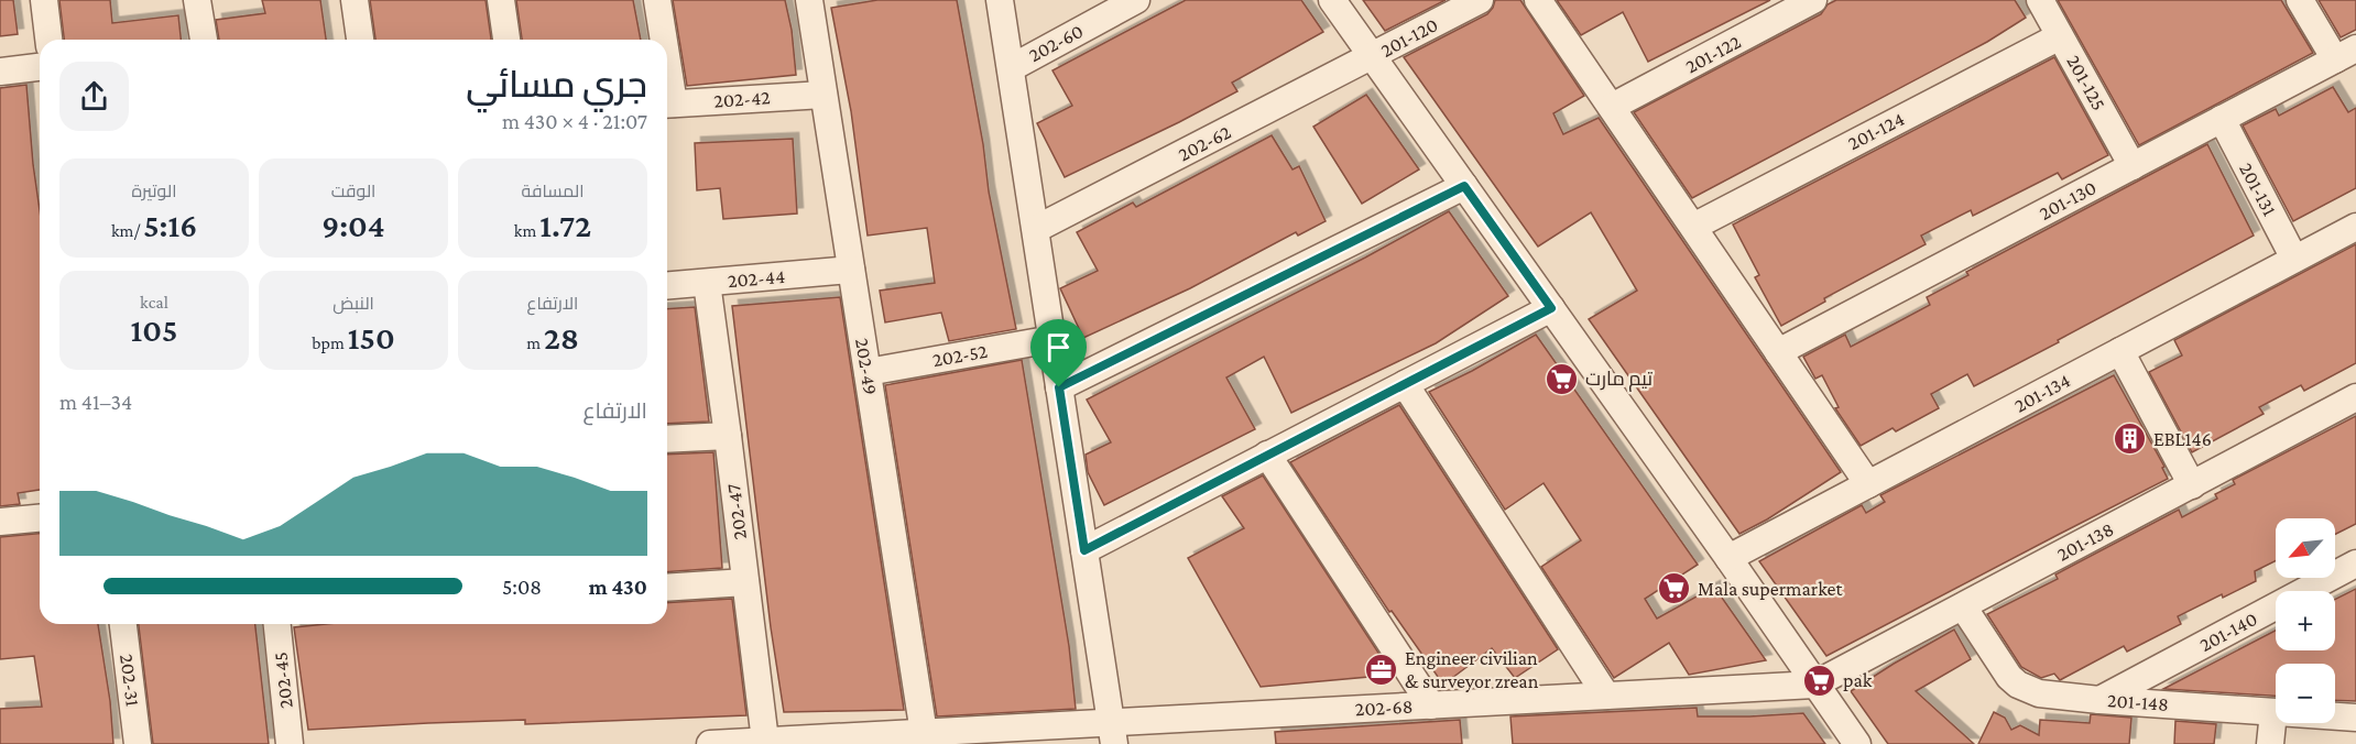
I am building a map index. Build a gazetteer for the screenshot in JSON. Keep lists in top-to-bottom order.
{
  "streets": {
    "street": [
      "201-120",
      "202-60",
      "201-122",
      "201-125",
      "202-42",
      "201-124",
      "202-62",
      "201-131",
      "201-130",
      "202-44",
      "202-52",
      "202-49",
      "201-134",
      "202-47",
      "201-138",
      "201-140",
      "202-31",
      "202-45",
      "201-148",
      "202-68"
    ]
  },
  "crossings": [
    ["201-120", "202-62"],
    ["201-125", "201-124"],
    ["201-125", "201-130"],
    ["202-42", "202-49"],
    ["201-131", "201-130"],
    ["201-131", "201-134"],
    ["202-44", "202-49"],
    ["202-44", "202-47"],
    ["202-52", "202-49"],
    ["202-49", "202-68"],
    ["202-47", "202-68"],
    ["201-138", "201-148"],
    ["201-138", "202-68"],
    ["201-140", "201-148"]
  ],
  "places": {
    "supermarket": ["تيم مارت", "Mala supermarket", "pak"],
    "building": ["EBL146"],
    "office": ["Engineer civilian & surveyor zrean"]
  },
  "north": "bottom left",
  "page": {
    "heading": ["جري مسائي", "21:07 · 4 × 430 m"],
    "stats": [
      ["المسافة", "1.72 km"],
      ["الوقت", "9:04"],
      ["الوتيرة", "5:16 /km"],
      ["الارتفاع", "28 m"],
      ["النبض", "150 bpm"],
      ["kcal", "105"]
    ],
    "chart": ["الارتفاع", "34–41 m"],
    "map_buttons": ["+", "−"],
    "list": [
      {
        "name": "430 m",
        "note": "5:08"
      }
    ]
  }
}
